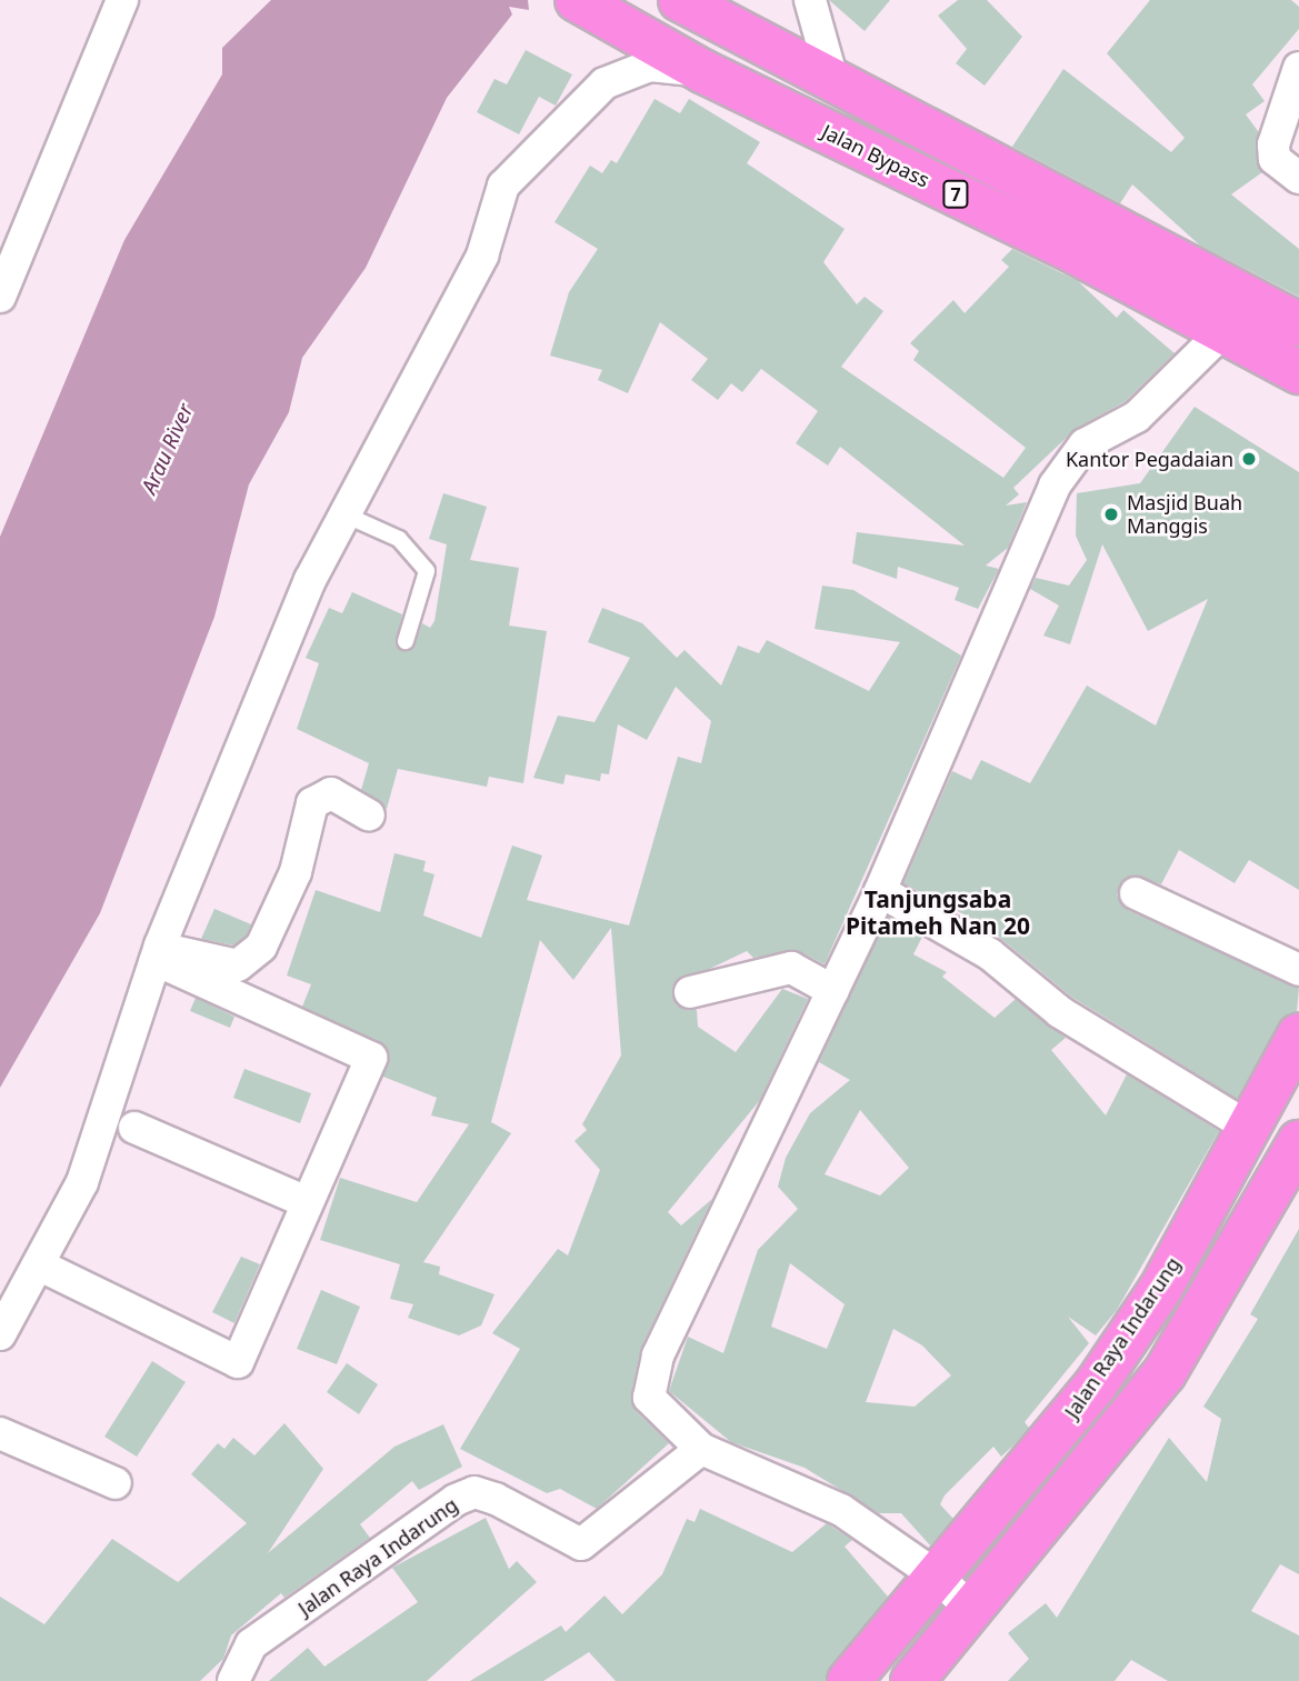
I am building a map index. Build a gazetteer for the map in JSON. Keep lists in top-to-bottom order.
{
  "streets": {
    "highway": ["Jalan Bypass", "7", "Jalan Raya Indarung"]
  },
  "districts": ["Tanjungsaba Pitameh Nan 20"],
  "water": ["Arau River"],
  "places": ["Kantor Pegadaian", "Masjid Buah Manggis"]
}
